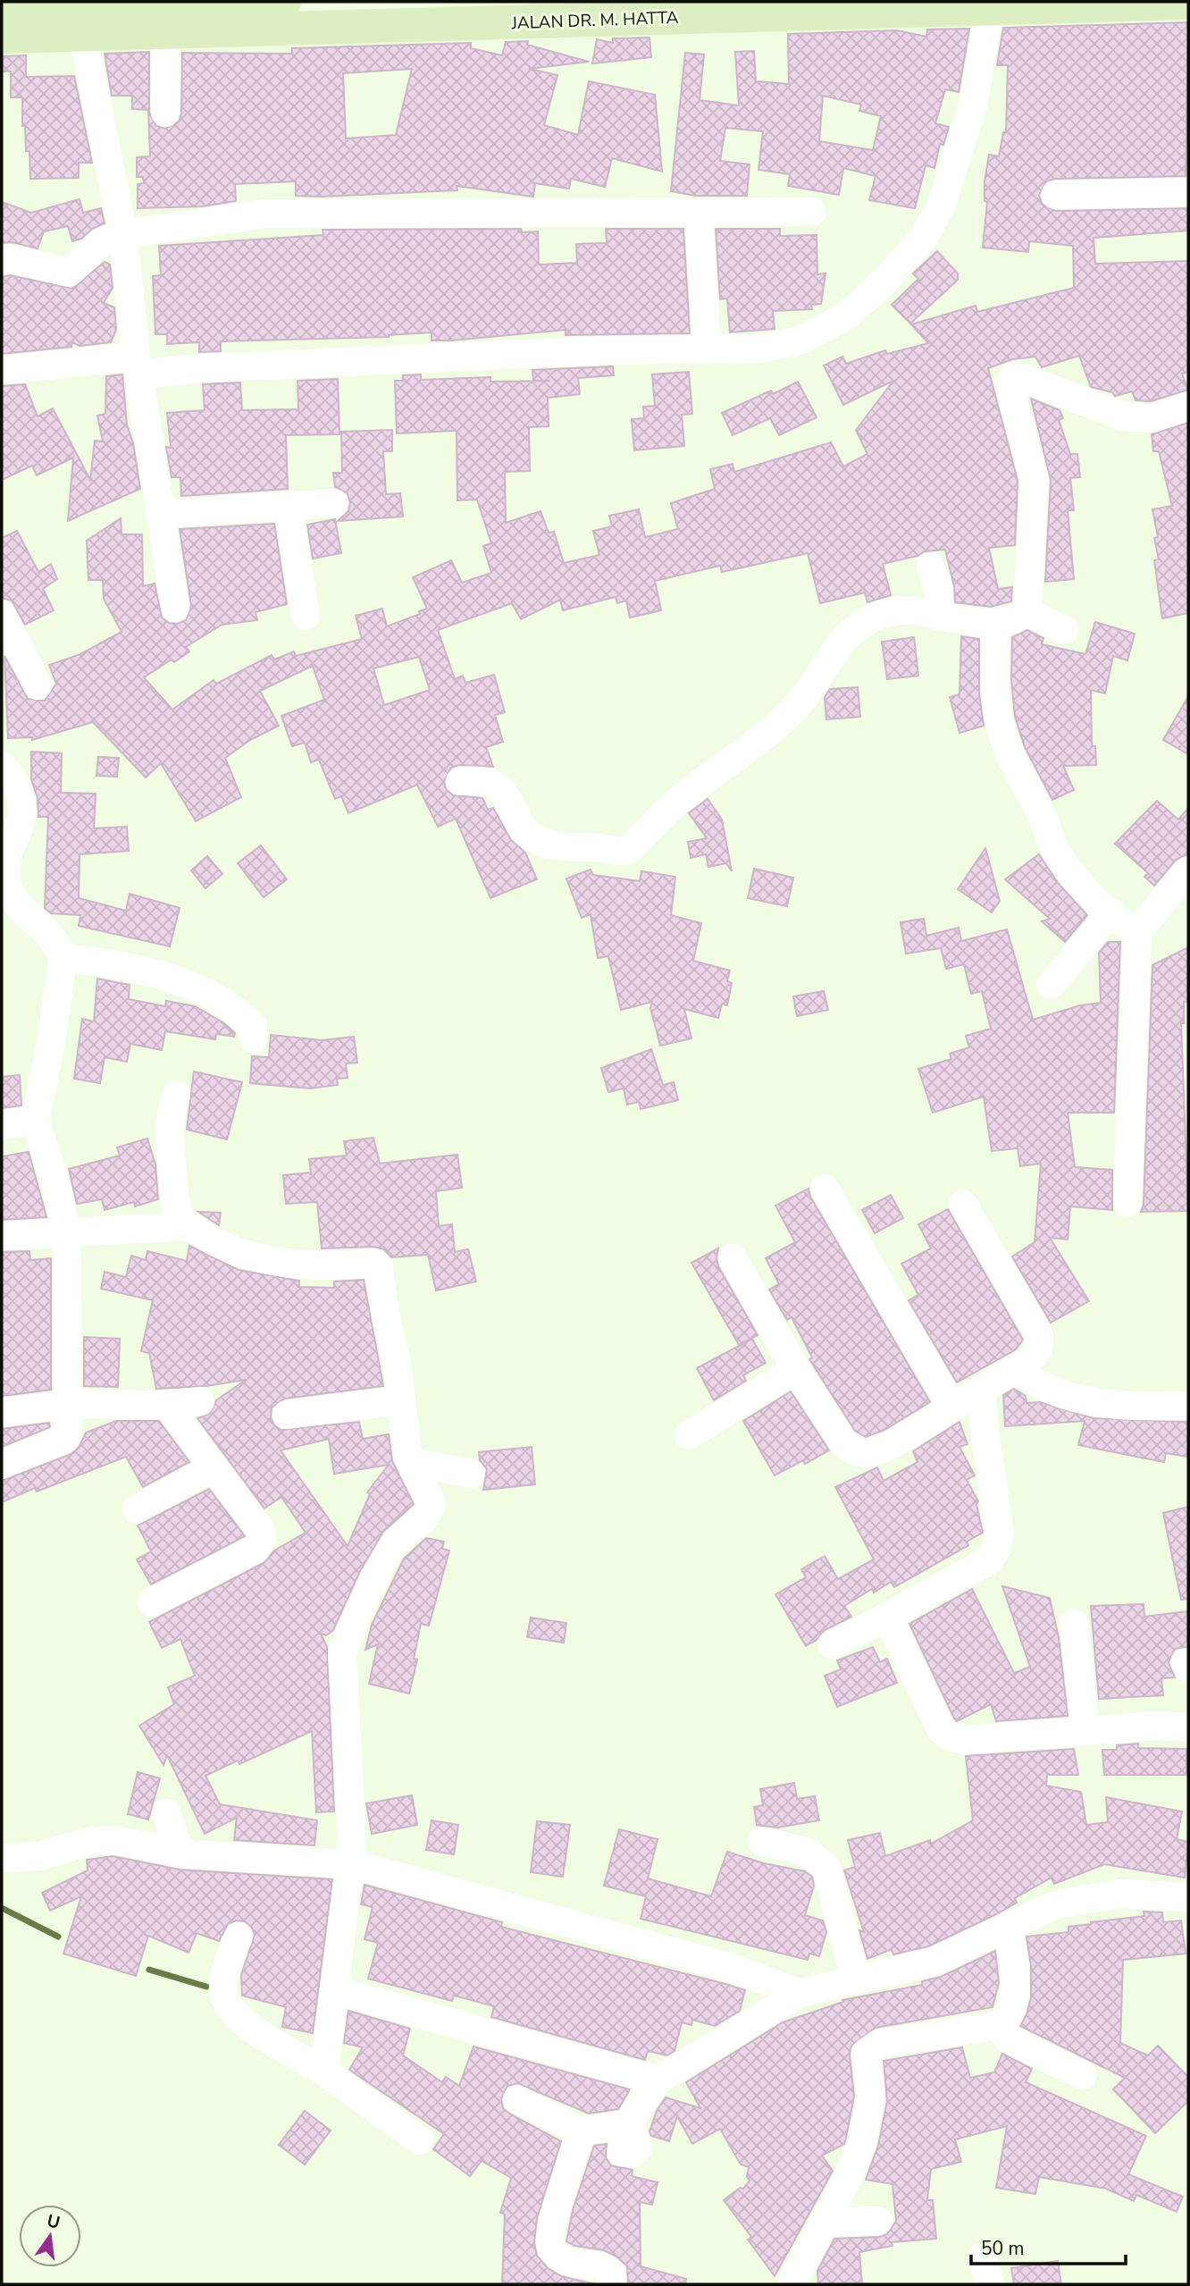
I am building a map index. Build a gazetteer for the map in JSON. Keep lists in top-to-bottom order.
{
  "streets": {
    "main road": ["JALAN DR. M. HATTA"]
  },
  "scale_bar": "50 m",
  "north": "top"
}
